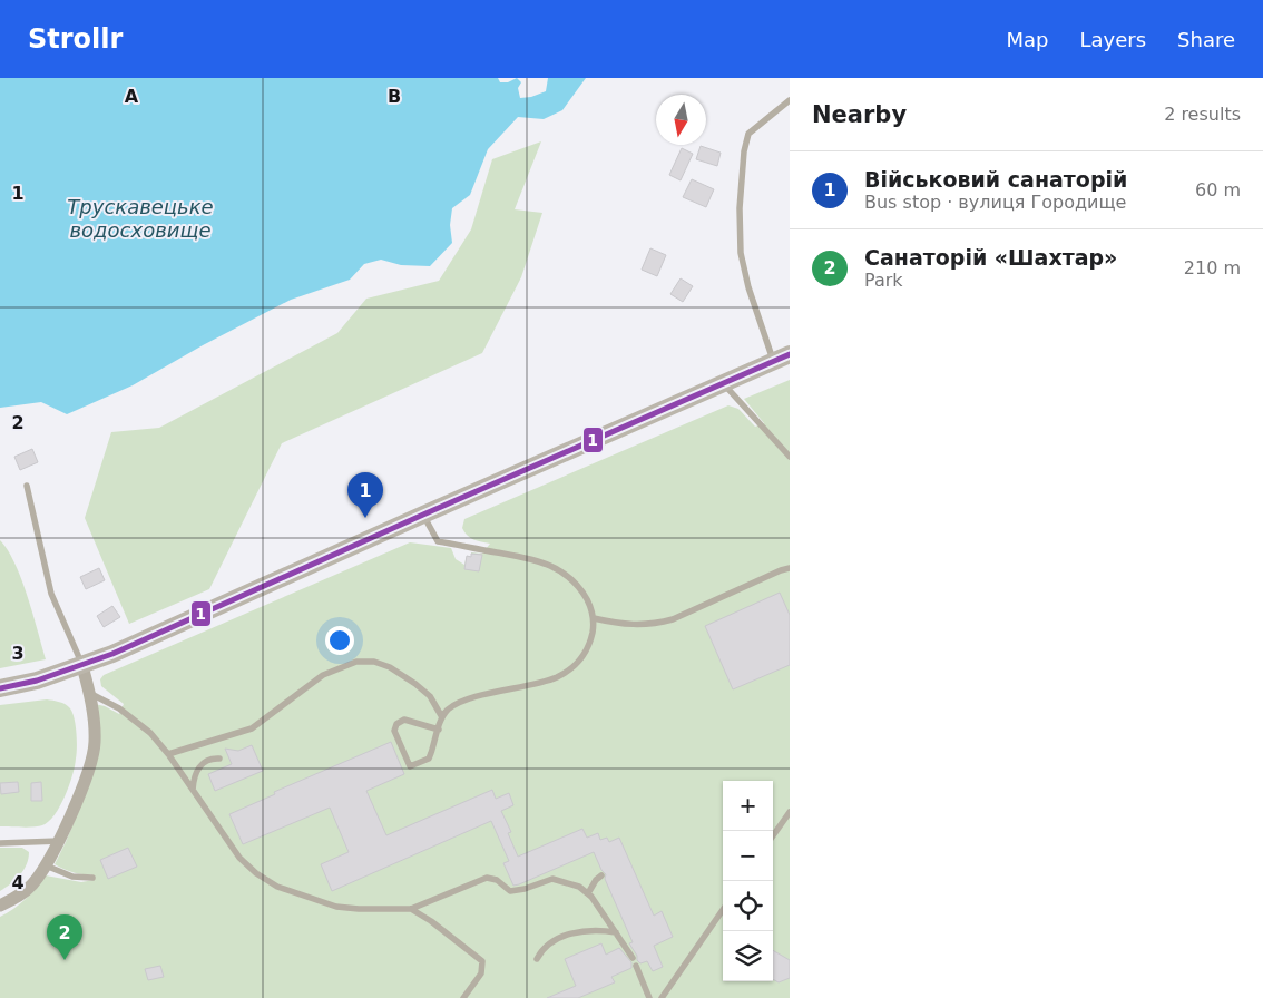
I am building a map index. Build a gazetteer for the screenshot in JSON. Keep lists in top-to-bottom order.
{
  "water": ["Трускавецьке водосховище"],
  "lines": ["transit line 1"],
  "north": "bottom",
  "page": {
    "header": "Strollr",
    "nav": ["Map", "Layers", "Share"],
    "heading": ["Nearby", "2 results"],
    "list": [
      {
        "mark": "1",
        "name": "Військовий санаторій",
        "note": "Bus stop · вулиця Городище",
        "value": "60 m"
      },
      {
        "mark": "2",
        "name": "Санаторій «Шахтар»",
        "note": "Park",
        "value": "210 m"
      }
    ],
    "pins": ["1", "2"],
    "map_buttons": ["+", "−"]
  },
  "grid": {
    "columns": ["A", "B"],
    "rows": [
      "1",
      "2",
      "3",
      "4"
    ]
  }
}
